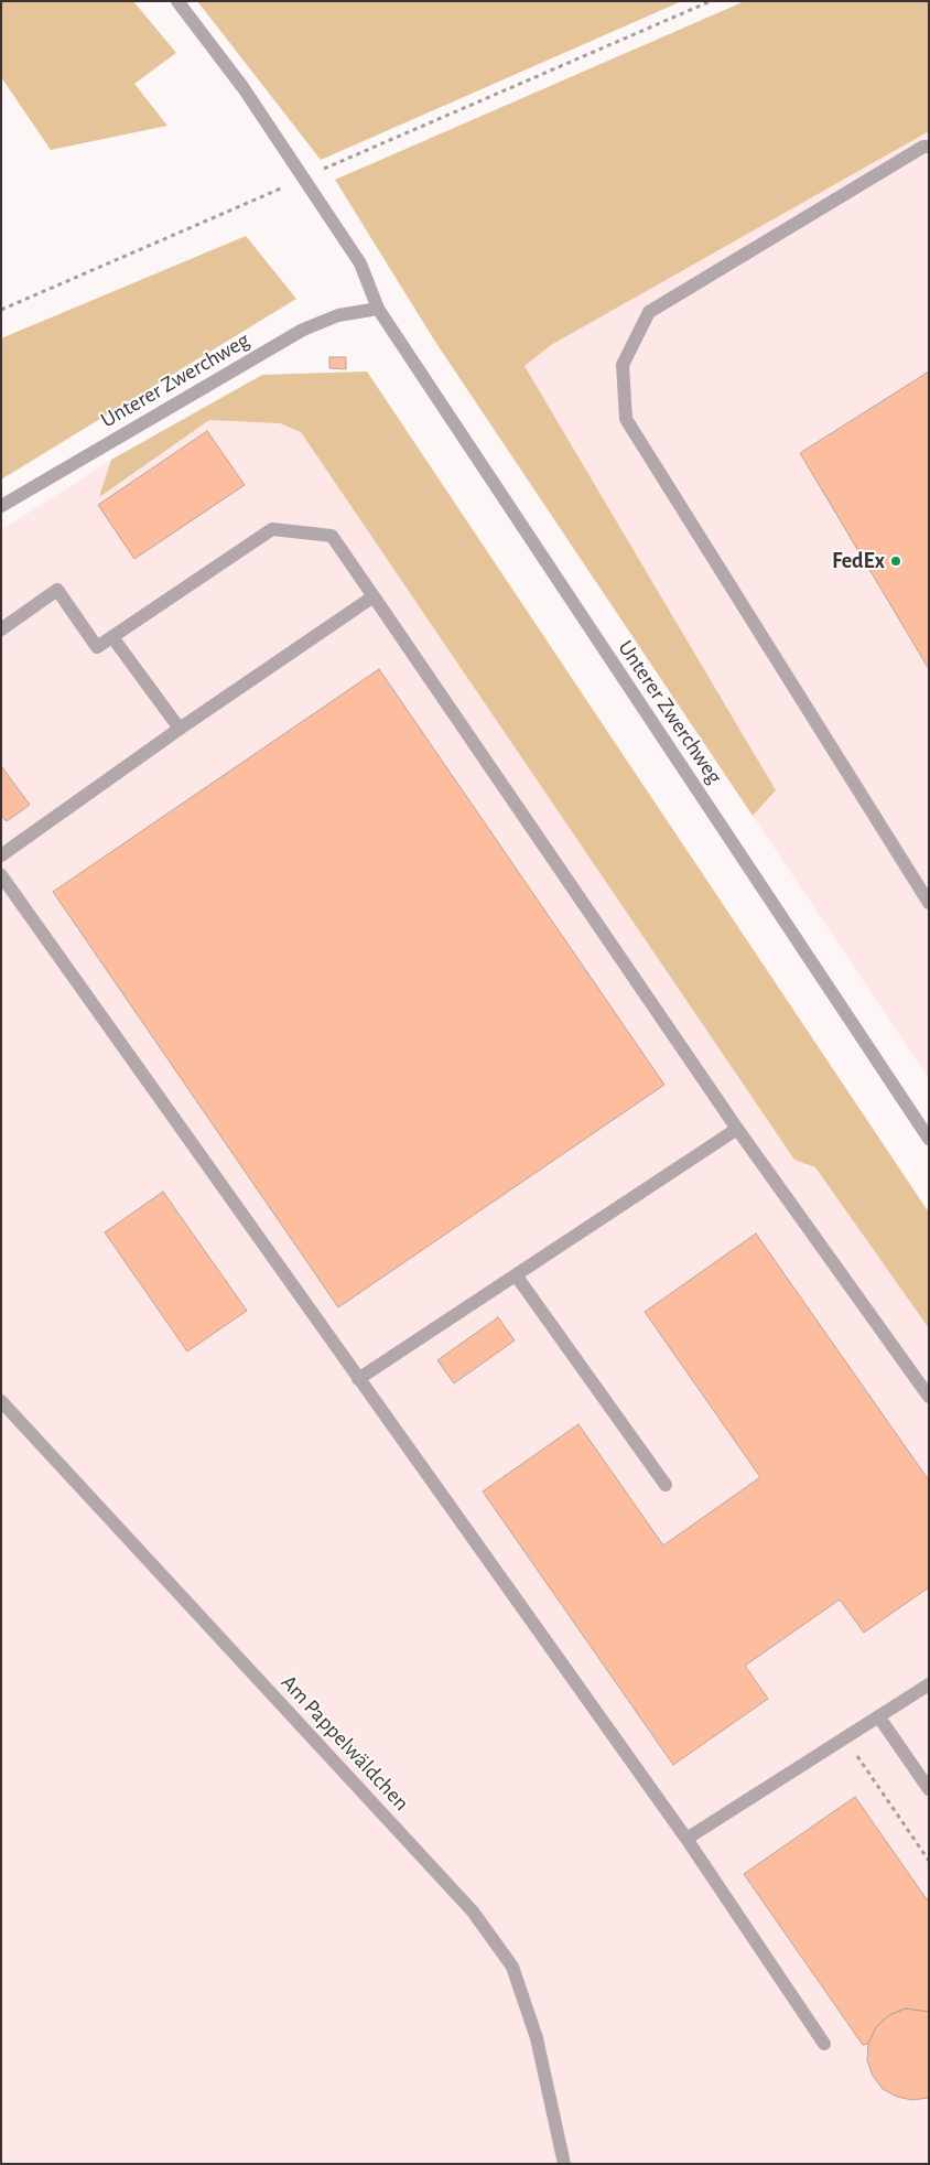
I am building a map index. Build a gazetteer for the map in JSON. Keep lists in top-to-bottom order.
{
  "streets": {
    "street": ["Unterer Zwerchweg", "Am Pappelwäldchen"]
  },
  "places": ["FedEx"]
}
